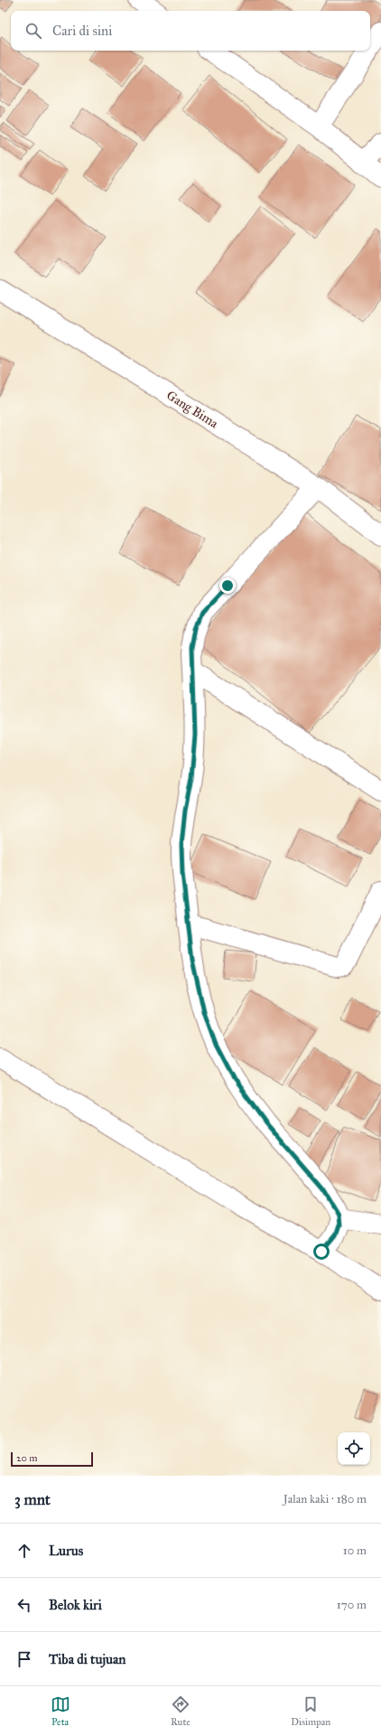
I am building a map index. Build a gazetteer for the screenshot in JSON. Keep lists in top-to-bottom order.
{
  "streets": {
    "street": ["Gang Bima"]
  },
  "scale_bar": "20 m",
  "page": {
    "search": "Cari di sini",
    "scale": "20 m",
    "heading": ["3 mnt", "Jalan kaki · 180 m"],
    "list": [
      ["Lurus", "10 m"],
      ["Belok kiri", "170 m"],
      "Tiba di tujuan"
    ],
    "nav": ["Peta", "Rute", "Disimpan"]
  }
}
